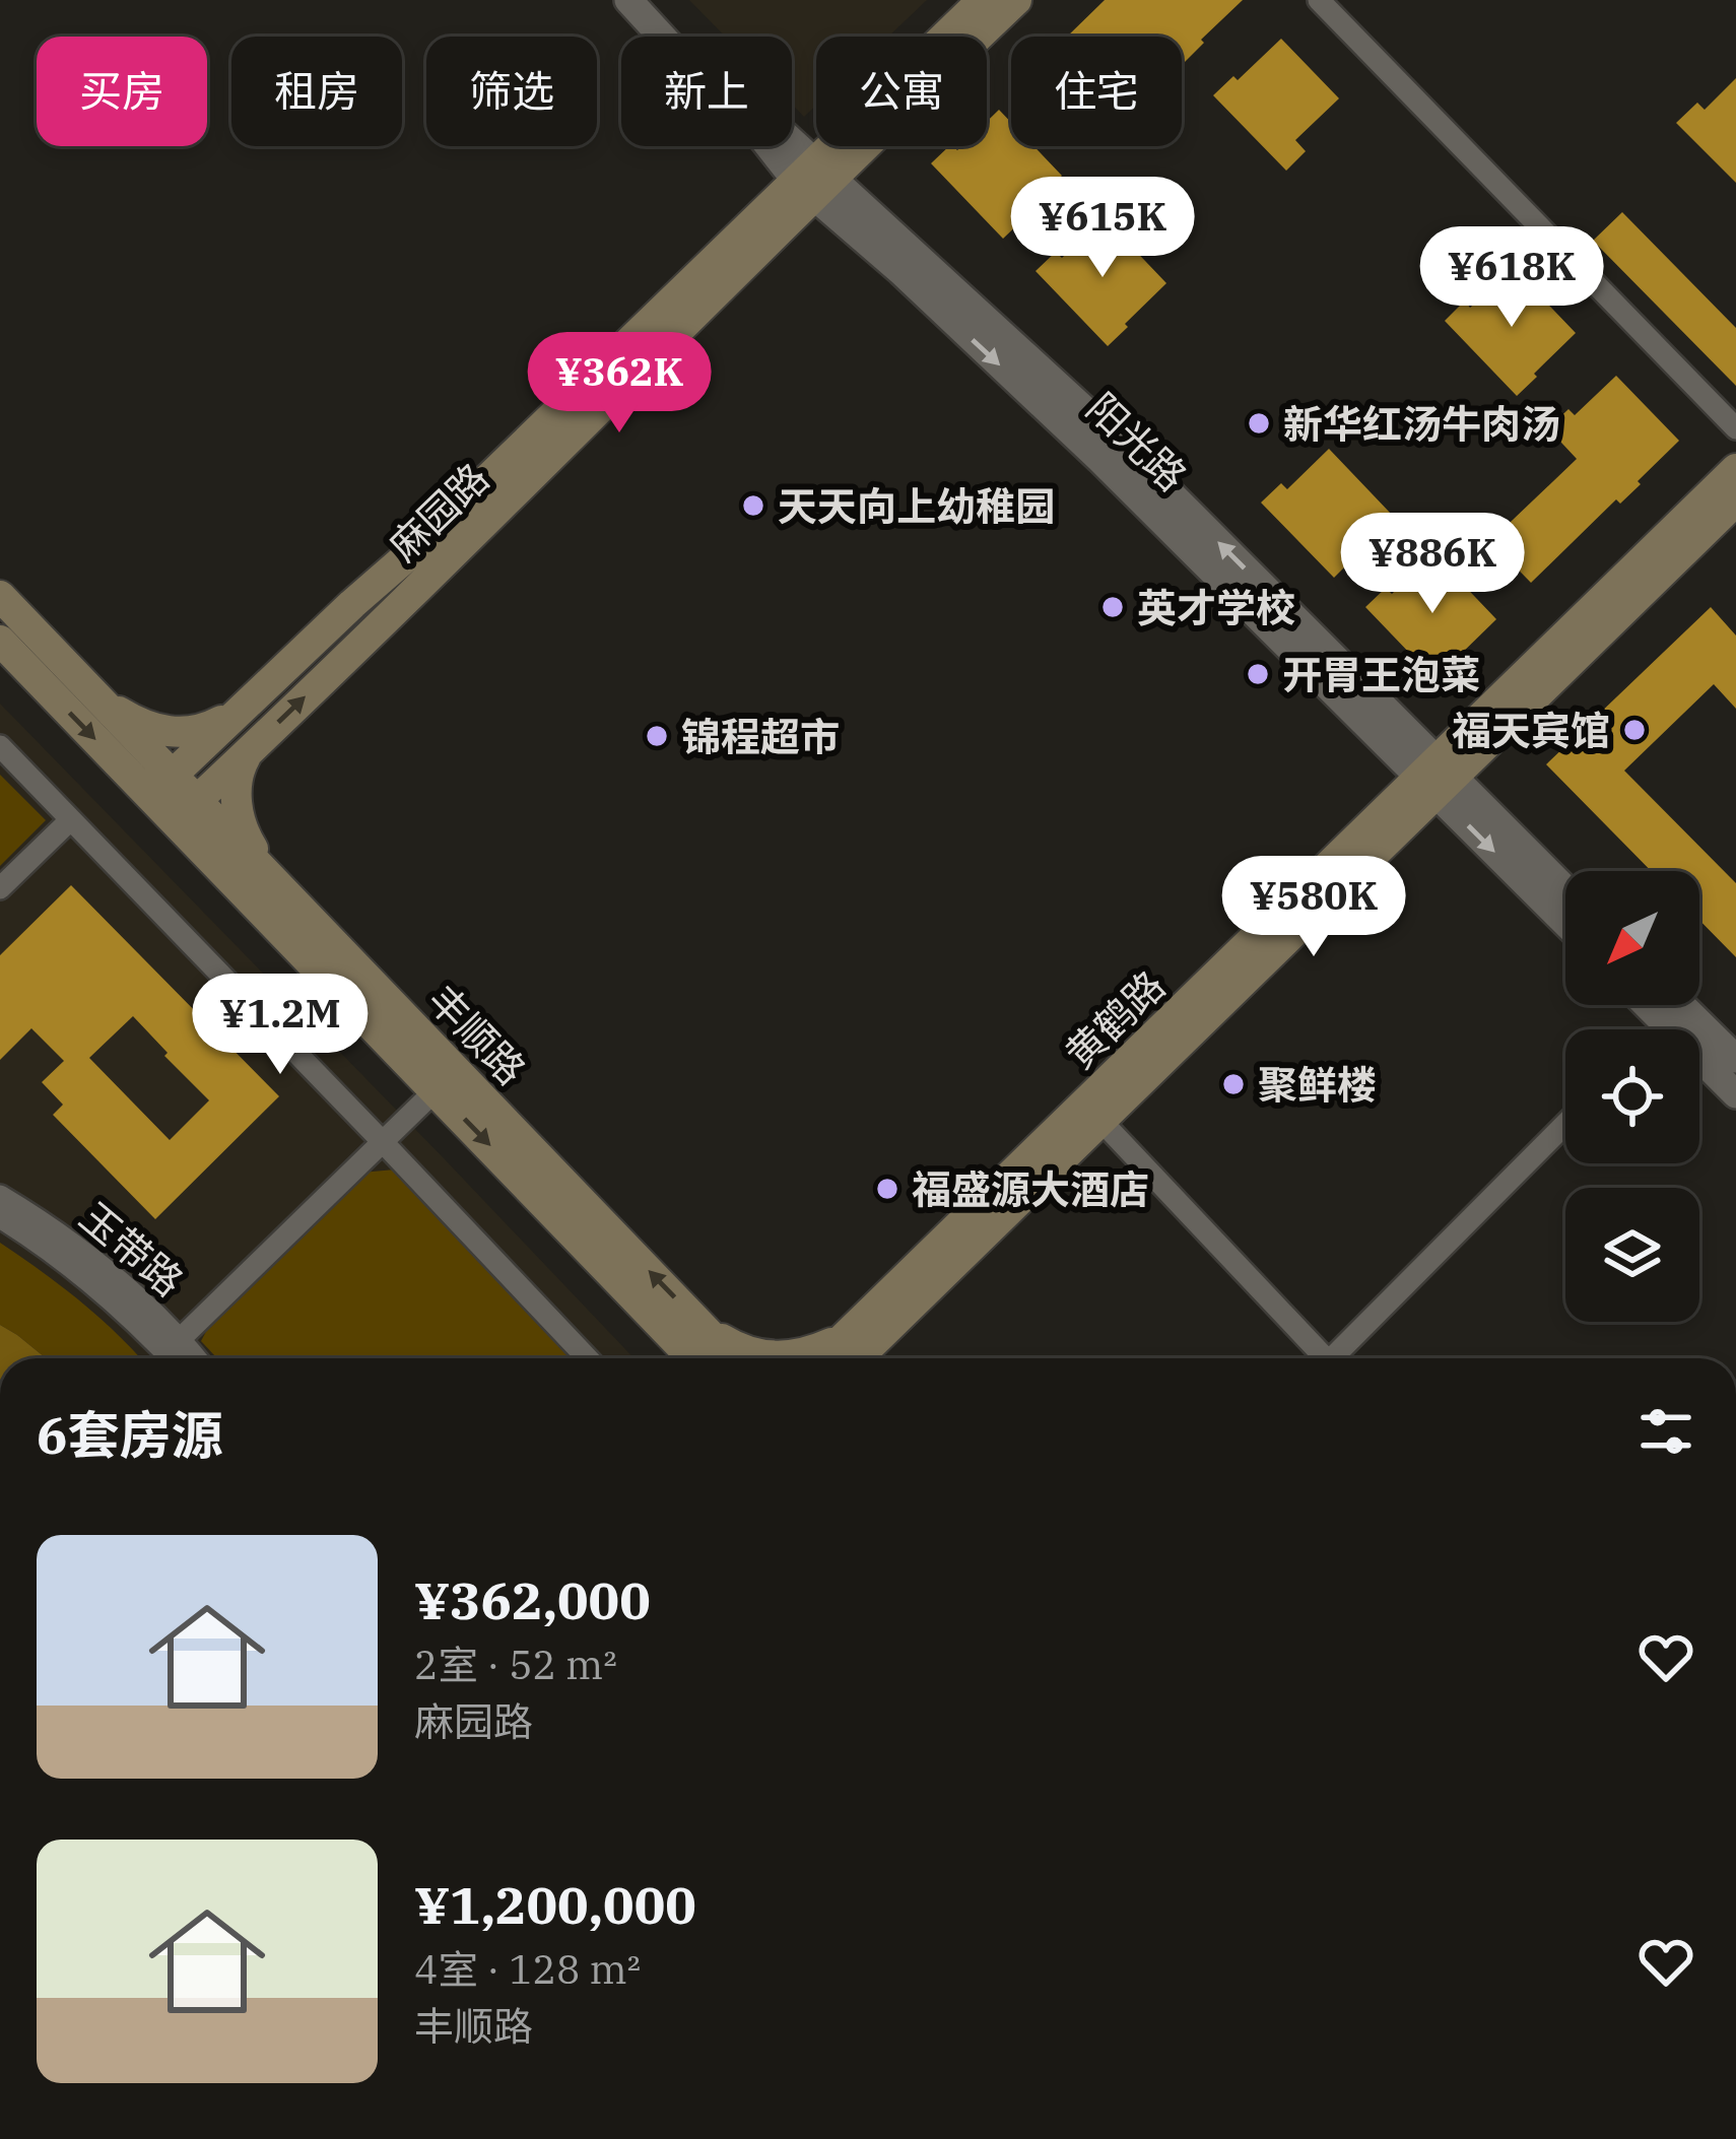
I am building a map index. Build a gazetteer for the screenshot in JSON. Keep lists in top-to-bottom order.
{
  "streets": {
    "main road": ["麻园路", "黄鹤路", "丰顺路"],
    "street": ["阳光路", "玉带路"]
  },
  "crossings": [
    ["阳光路", "麻园路"],
    ["阳光路", "黄鹤路"],
    ["麻园路", "丰顺路"]
  ],
  "places": [
    "新华红汤牛肉汤",
    "天天向上幼稚园",
    "英才学校",
    "开胃王泡菜",
    "福天宾馆",
    "锦程超市",
    "聚鲜楼",
    "福盛源大酒店"
  ],
  "north": "bottom left",
  "page": {
    "chip": [
      "买房",
      "租房",
      "筛选",
      "新上",
      "公寓",
      "住宅"
    ],
    "price": [
      "¥615K",
      "¥618K",
      "¥362K",
      "¥886K",
      "¥580K",
      "¥1.2M"
    ],
    "heading": "6套房源",
    "list": [
      {
        "name": "¥362,000",
        "note": "2室 · 52 m² · 麻园路"
      },
      {
        "name": "¥1,200,000",
        "note": "4室 · 128 m² · 丰顺路"
      }
    ]
  }
}
